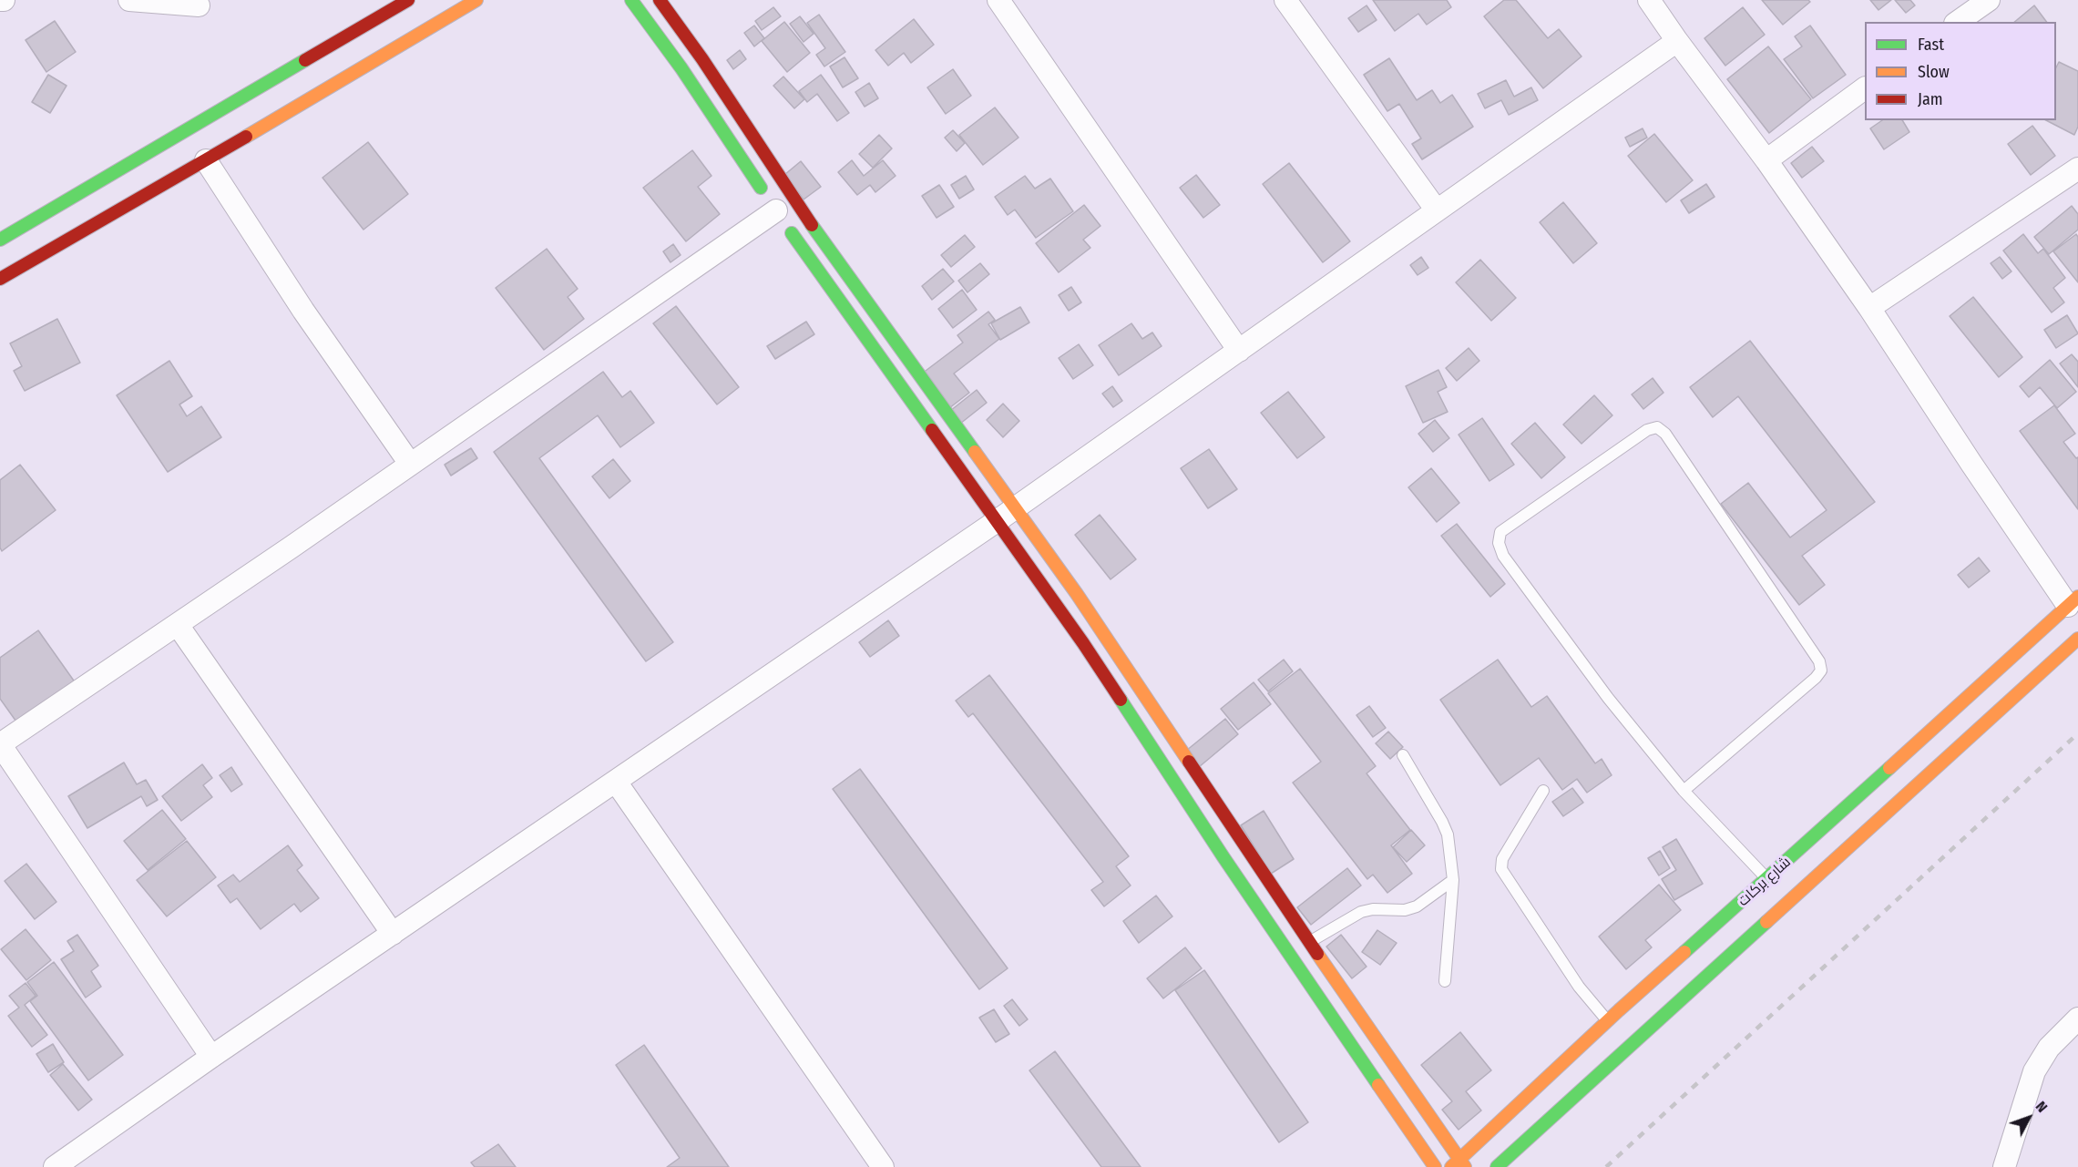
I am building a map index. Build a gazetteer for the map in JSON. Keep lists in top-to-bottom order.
{
  "streets": {
    "street": ["شارع بركات"]
  },
  "legend": ["Fast", "Slow", "Jam"],
  "north": "top right"
}
